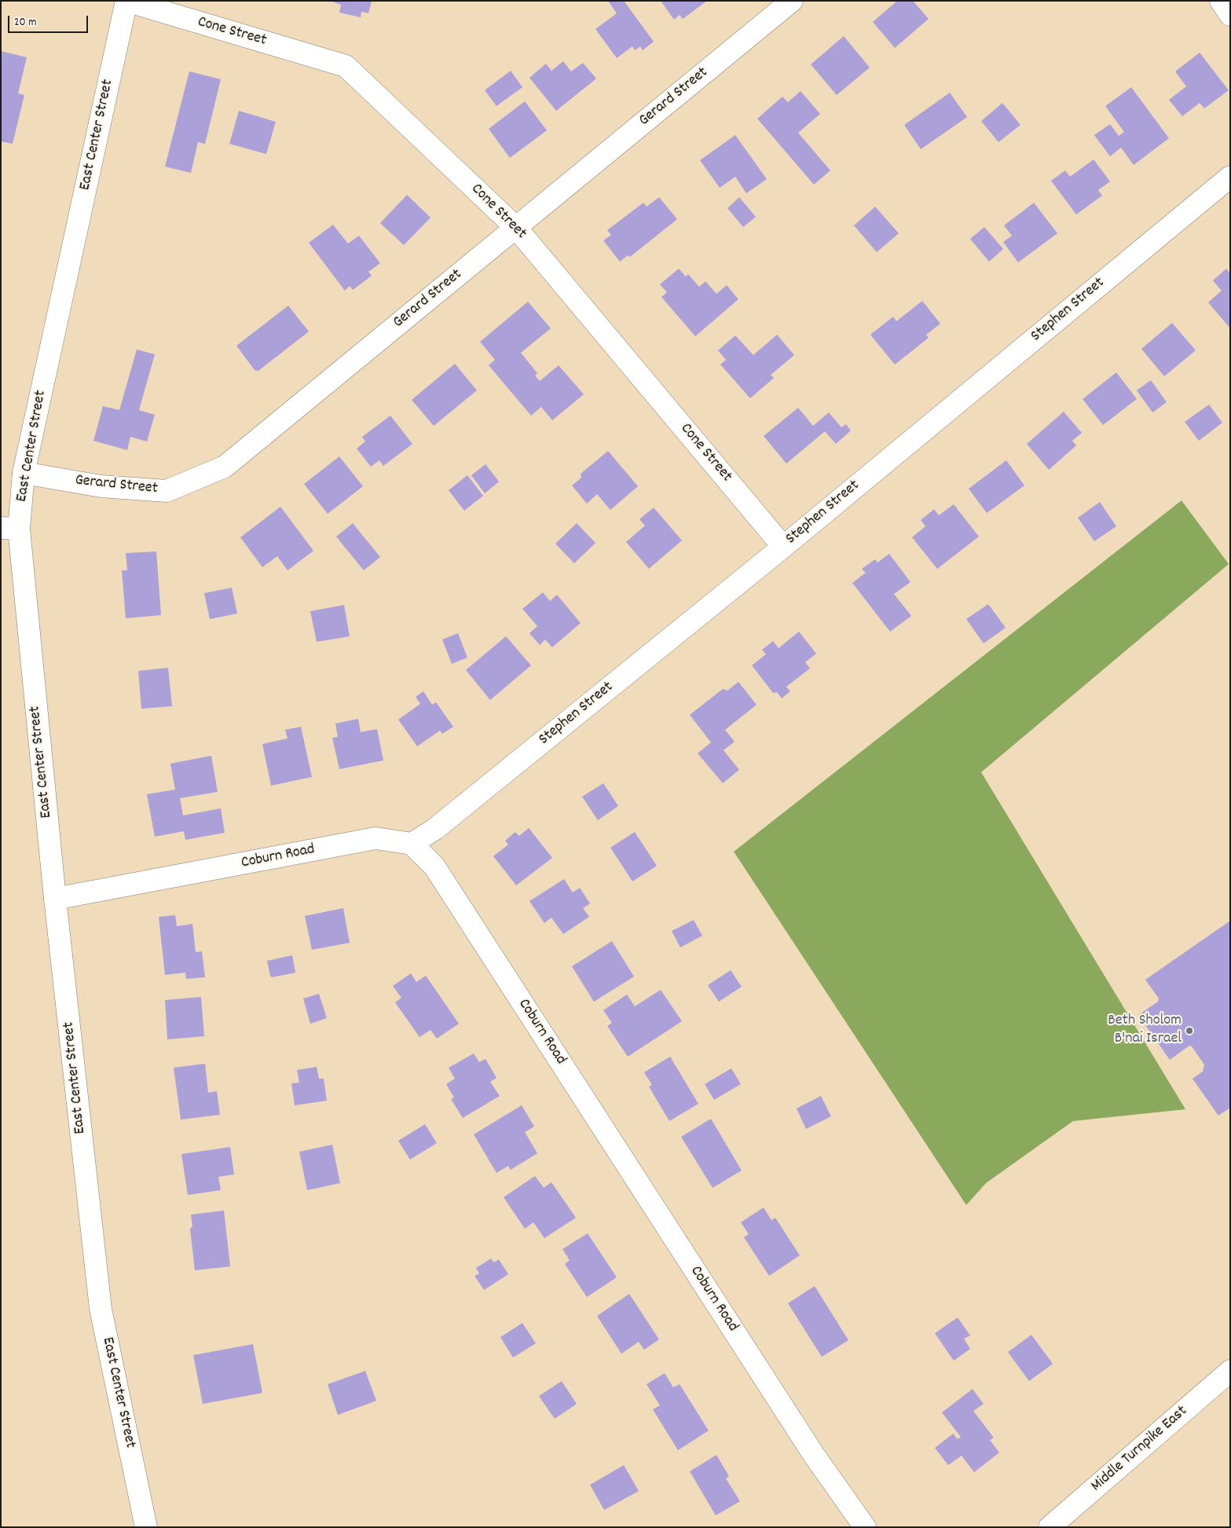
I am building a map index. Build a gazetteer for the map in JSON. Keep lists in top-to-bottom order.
{
  "streets": {
    "street": [
      "Cone Street",
      "Gerard Street",
      "East Center Street",
      "Stephen Street",
      "Coburn Road",
      "Middle Turnpike East"
    ]
  },
  "crossings": [
    ["Cone Street", "Gerard Street"],
    ["Cone Street", "East Center Street"],
    ["Cone Street", "Stephen Street"],
    ["Gerard Street", "East Center Street"],
    ["East Center Street", "Coburn Road"],
    ["Stephen Street", "Coburn Road"]
  ],
  "places": ["Beth Sholom B'nai Israel"],
  "scale_bar": "20 m"
}
